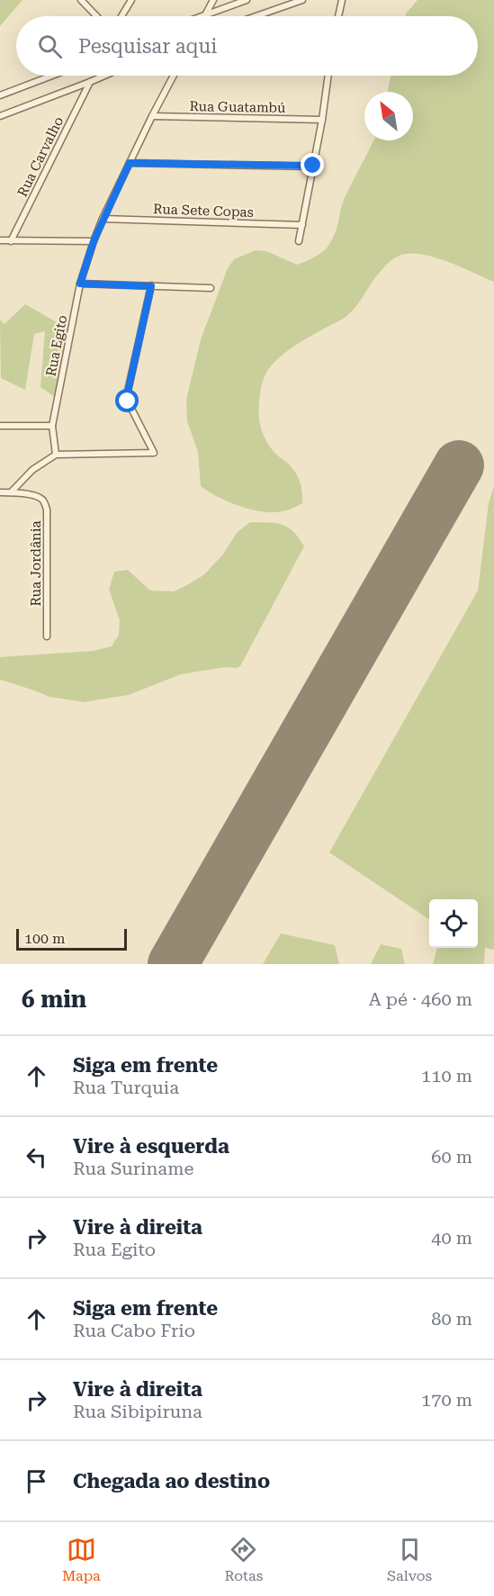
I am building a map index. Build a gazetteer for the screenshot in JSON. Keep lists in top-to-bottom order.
{
  "streets": {
    "street": [
      "Rua Guatambú",
      "Rua Carvalho",
      "Rua Sete Copas",
      "Rua Egito",
      "Rua Jordânia"
    ]
  },
  "crossings": [
    ["Rua Guatambú", "Rua Egito"],
    ["Rua Sete Copas", "Rua Egito"]
  ],
  "scale_bar": "100 m",
  "north": "top left",
  "page": {
    "search": "Pesquisar aqui",
    "scale": "100 m",
    "heading": ["6 min", "A pé · 460 m"],
    "list": [
      ["Siga em frente", "Rua Turquia", "110 m"],
      ["Vire à esquerda", "Rua Suriname", "60 m"],
      ["Vire à direita", "Rua Egito", "40 m"],
      ["Siga em frente", "Rua Cabo Frio", "80 m"],
      ["Vire à direita", "Rua Sibipiruna", "170 m"],
      "Chegada ao destino"
    ],
    "nav": ["Mapa", "Rotas", "Salvos"]
  }
}
